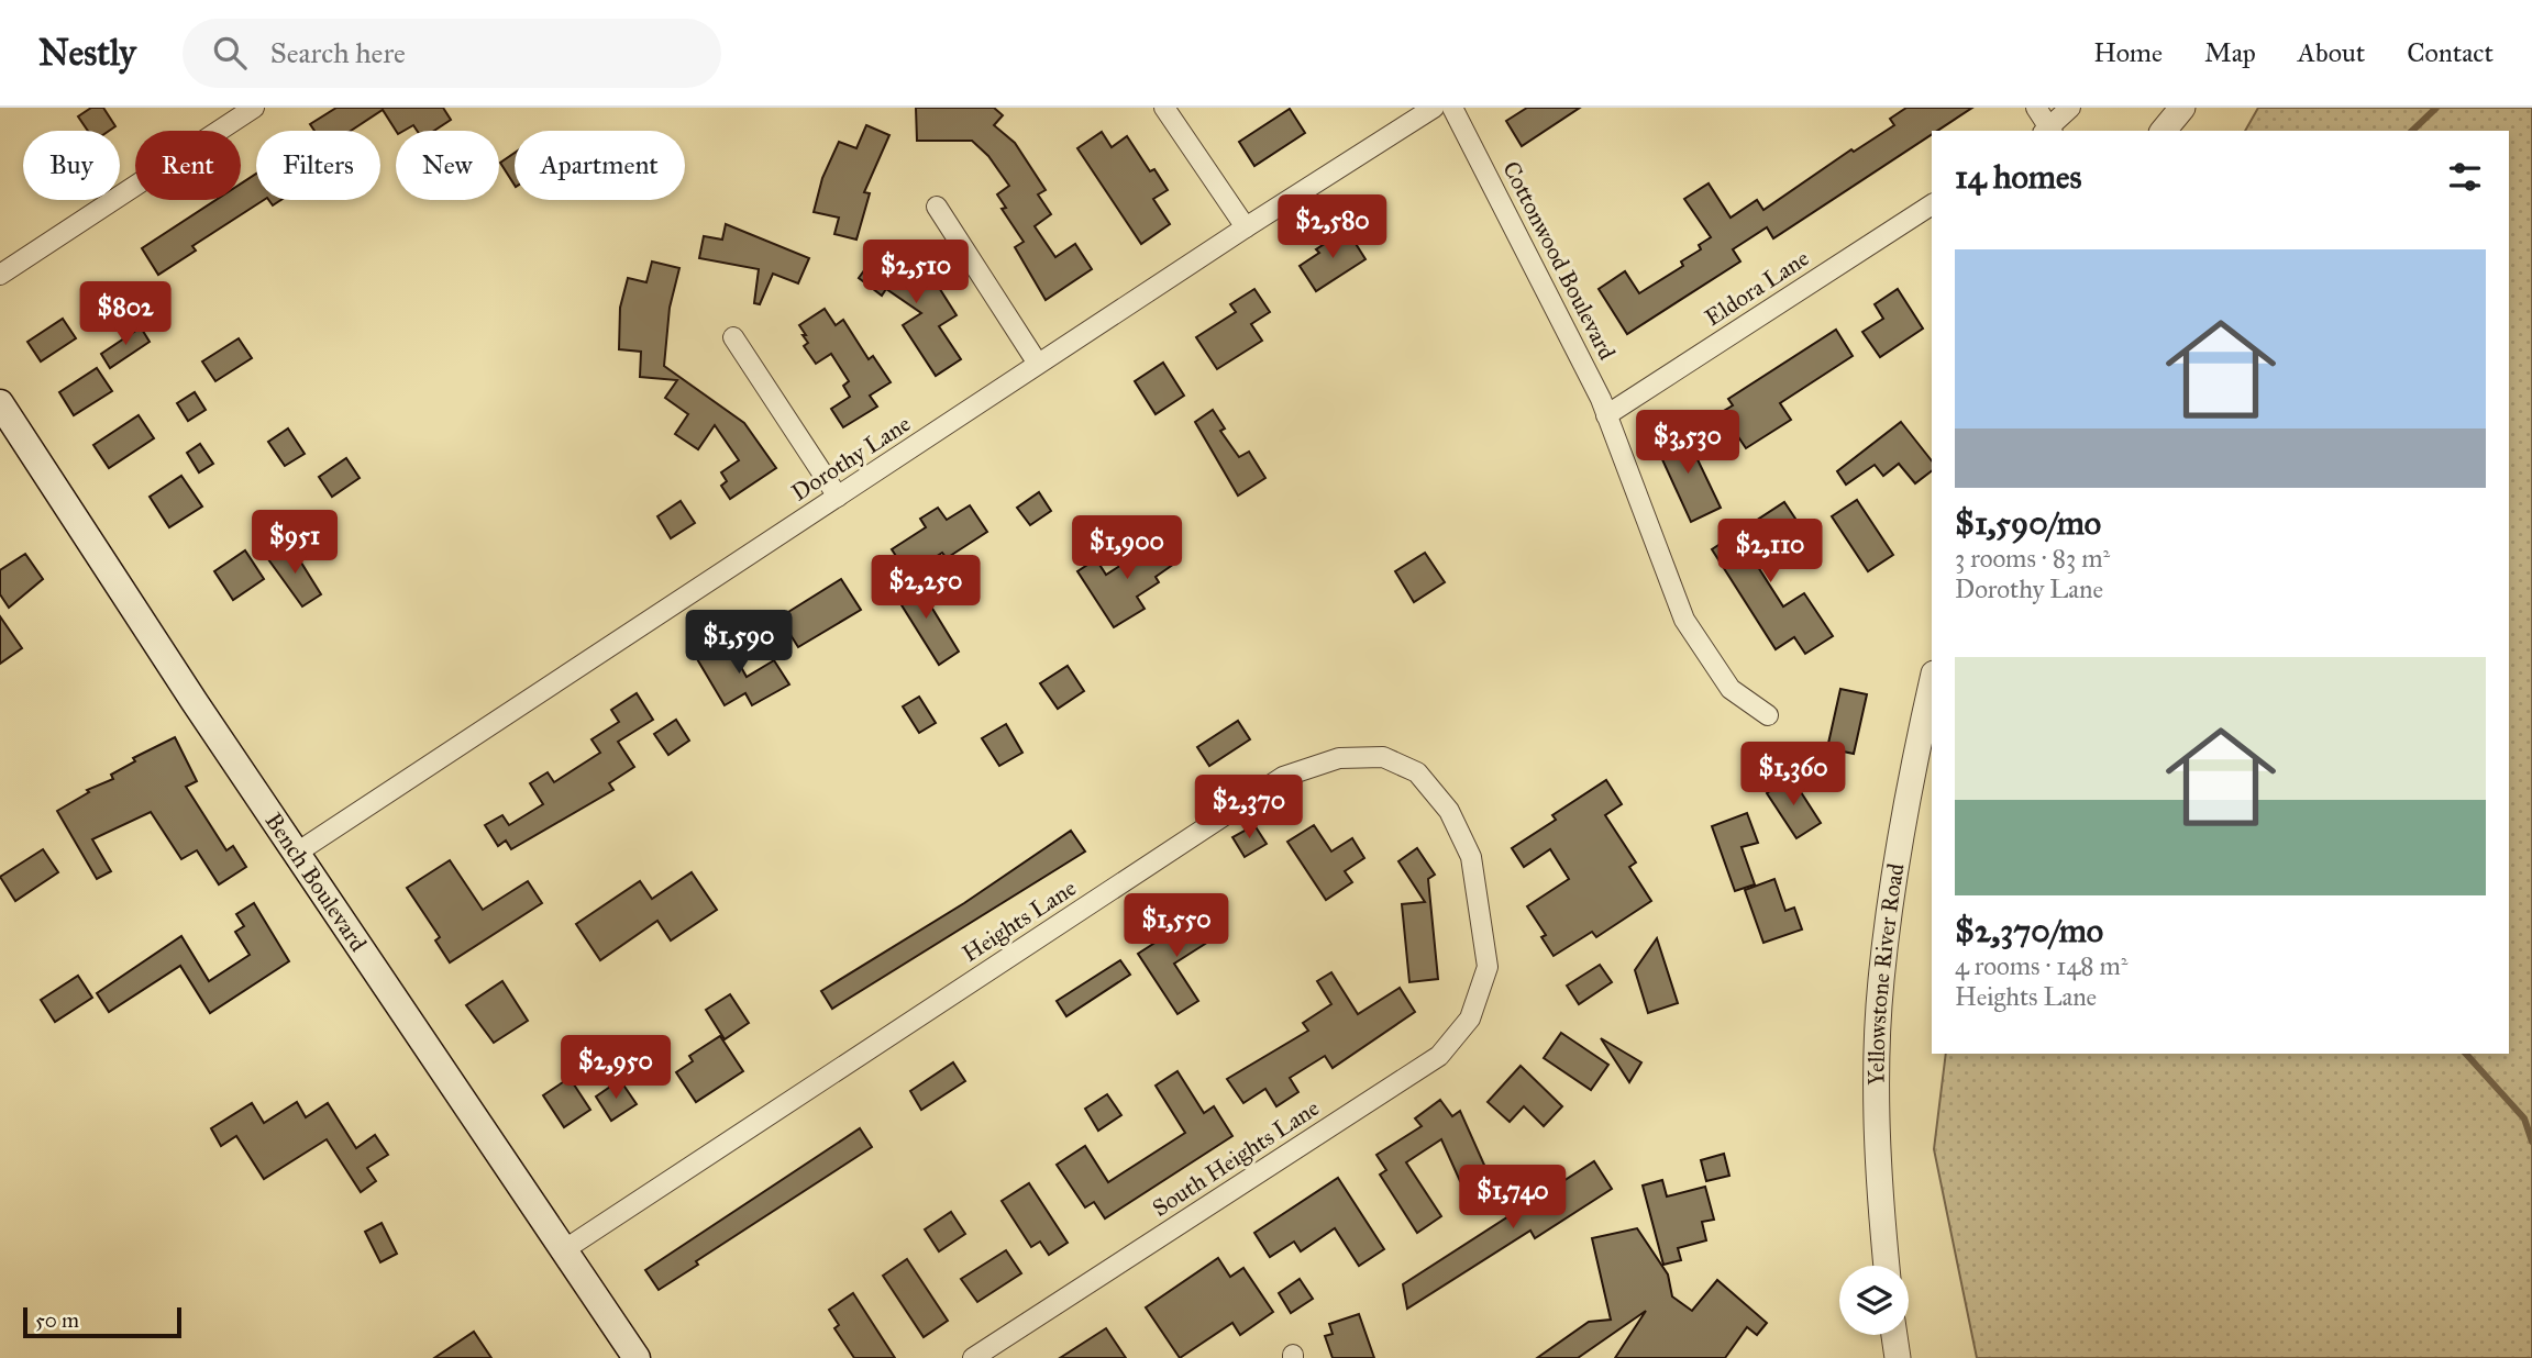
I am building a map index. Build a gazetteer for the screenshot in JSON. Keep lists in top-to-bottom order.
{
  "streets": {
    "main road": ["Bench Boulevard"],
    "street": [
      "Cottonwood Boulevard",
      "Eldora Lane",
      "Dorothy Lane",
      "Heights Lane",
      "Yellowstone River Road",
      "South Heights Lane"
    ]
  },
  "crossings": [
    ["Cottonwood Boulevard", "Eldora Lane"],
    ["Dorothy Lane", "Bench Boulevard"],
    ["Bench Boulevard", "Heights Lane"],
    ["Heights Lane", "South Heights Lane"]
  ],
  "scale_bar": "50 m",
  "page": {
    "header": "Nestly",
    "search": "Search here",
    "nav": [
      "Home",
      "Map",
      "About",
      "Contact"
    ],
    "chip": [
      "Buy",
      "Rent",
      "Filters",
      "New",
      "Apartment"
    ],
    "heading": "14 homes",
    "price": [
      "$2,580",
      "$2,510",
      "$802",
      "$3,530",
      "$951",
      "$1,900",
      "$2,110",
      "$2,250",
      "$1,590",
      "$1,360",
      "$2,370",
      "$1,550",
      "$2,950",
      "$1,740"
    ],
    "list": [
      {
        "name": "$1,590/mo",
        "note": "3 rooms · 83 m² · Dorothy Lane"
      },
      {
        "name": "$2,370/mo",
        "note": "4 rooms · 148 m² · Heights Lane"
      }
    ],
    "scale": "50 m"
  }
}
